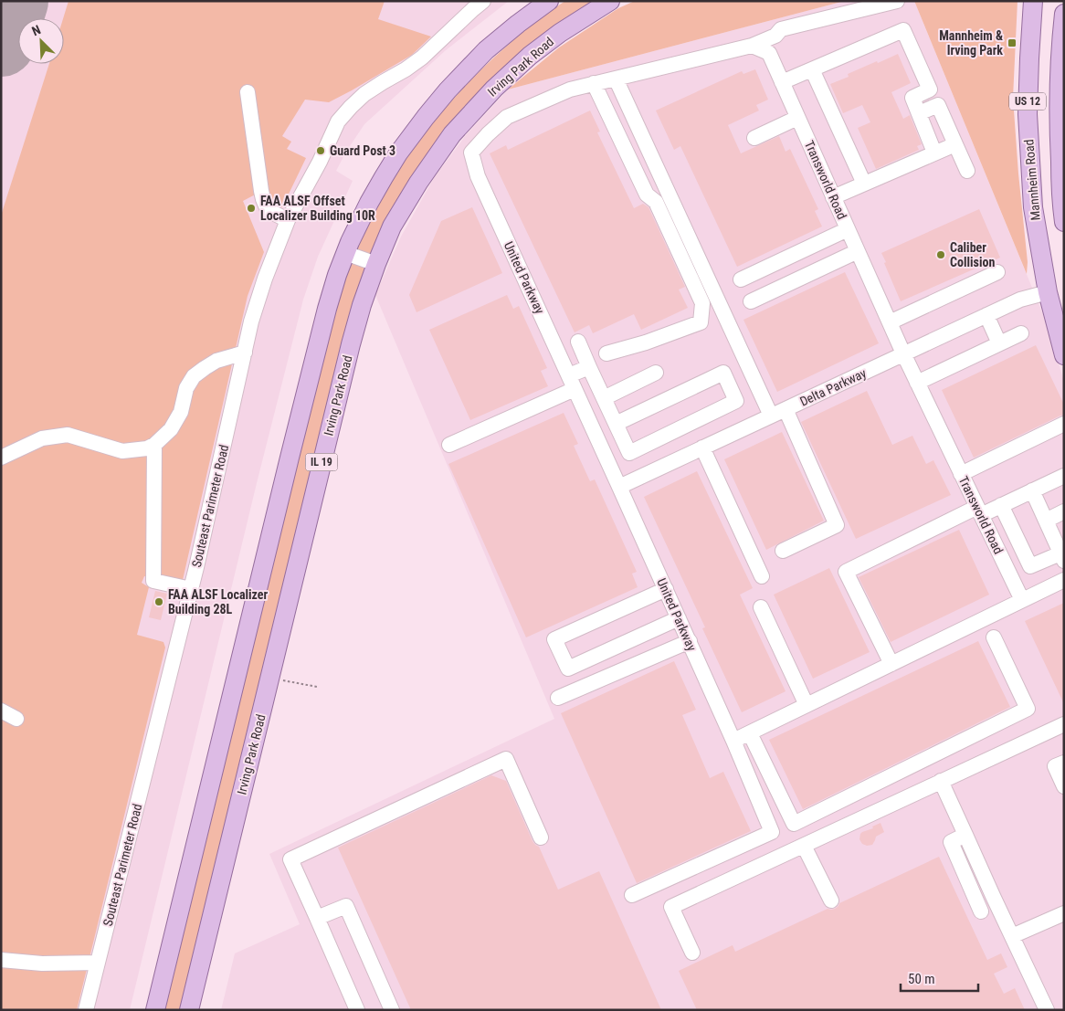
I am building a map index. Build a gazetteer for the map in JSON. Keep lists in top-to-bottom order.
{
  "streets": {
    "main road": [
      "Irving Park Road",
      "US 12",
      "Mannheim Road",
      "IL 19"
    ],
    "street": [
      "Transworld Road",
      "United Parkway",
      "Delta Parkway",
      "Souteast Parimeter Road"
    ]
  },
  "crossings": [
    ["Transworld Road", "Delta Parkway"],
    ["Mannheim Road", "Delta Parkway"],
    ["United Parkway", "Delta Parkway"]
  ],
  "places": {
    "transit": ["Mannheim & Irving Park"],
    "other": [
      "Guard Post 3",
      "FAA ALSF Offset Localizer Building 10R",
      "Caliber Collision",
      "FAA ALSF Localizer Building 28L"
    ]
  },
  "scale_bar": "50 m",
  "north": "top left"
}
